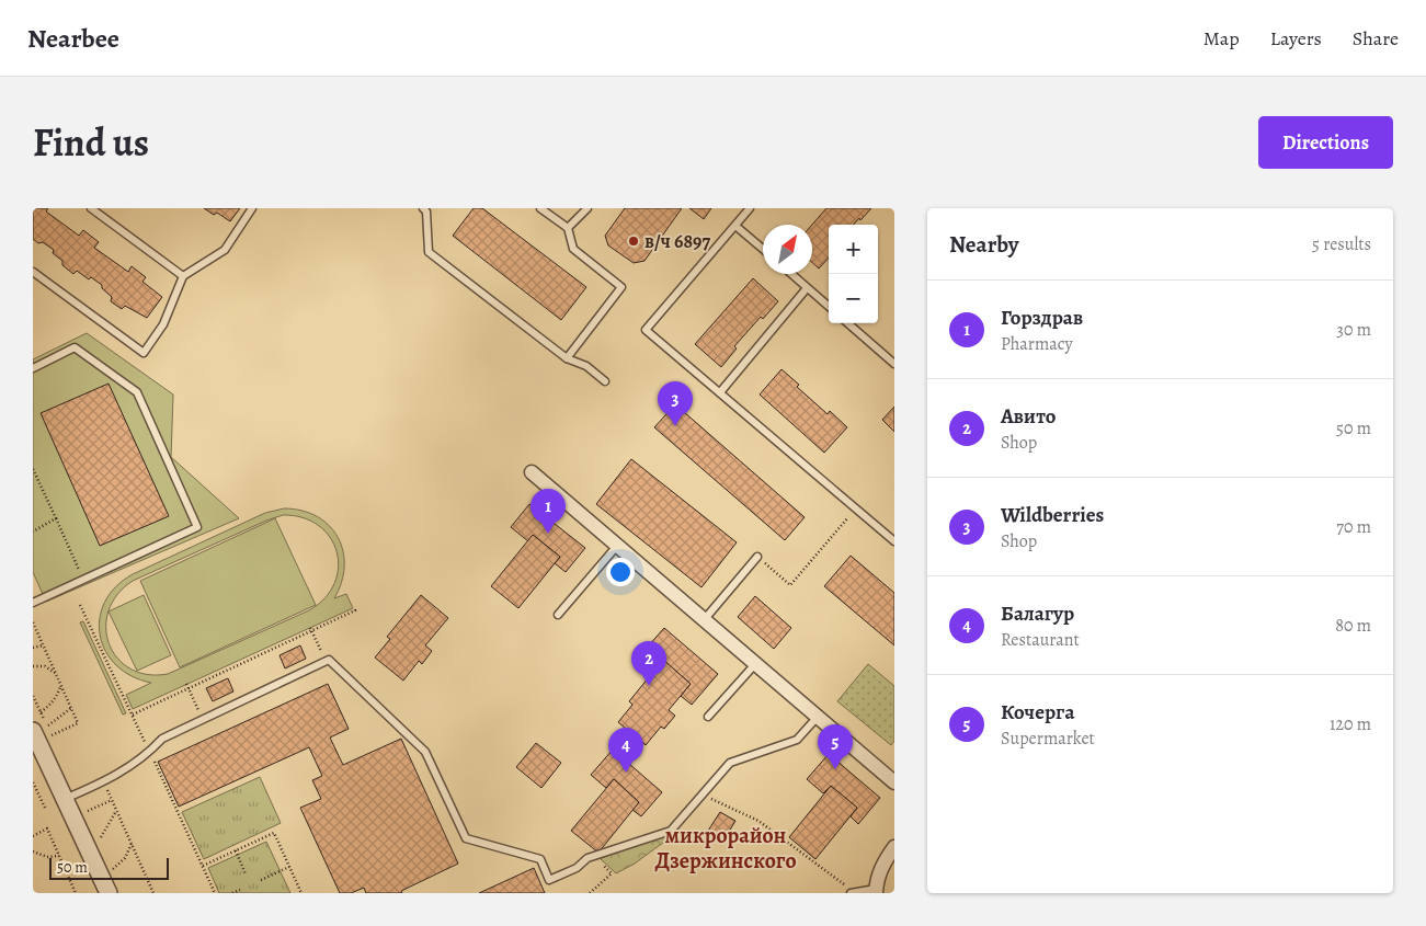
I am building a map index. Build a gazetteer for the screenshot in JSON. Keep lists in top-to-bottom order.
{
  "districts": ["микрорайон Дзержинского"],
  "places": ["в/ч 6897"],
  "scale_bar": "50 m",
  "north": "top right",
  "page": {
    "header": "Nearbee",
    "nav": ["Map", "Layers", "Share"],
    "title": "Find us",
    "buttons": "Directions",
    "heading": ["Nearby", "5 results"],
    "map_buttons": ["+", "−"],
    "list": [
      {
        "mark": "1",
        "name": "Горздрав",
        "note": "Pharmacy",
        "value": "30 m"
      },
      {
        "mark": "2",
        "name": "Авито",
        "note": "Shop",
        "value": "50 m"
      },
      {
        "mark": "3",
        "name": "Wildberries",
        "note": "Shop",
        "value": "70 m"
      },
      {
        "mark": "4",
        "name": "Балагур",
        "note": "Restaurant",
        "value": "80 m"
      },
      {
        "mark": "5",
        "name": "Кочерга",
        "note": "Supermarket",
        "value": "120 m"
      }
    ],
    "pins": [
      "3",
      "1",
      "2",
      "5",
      "4"
    ],
    "scale": "50 m"
  }
}
